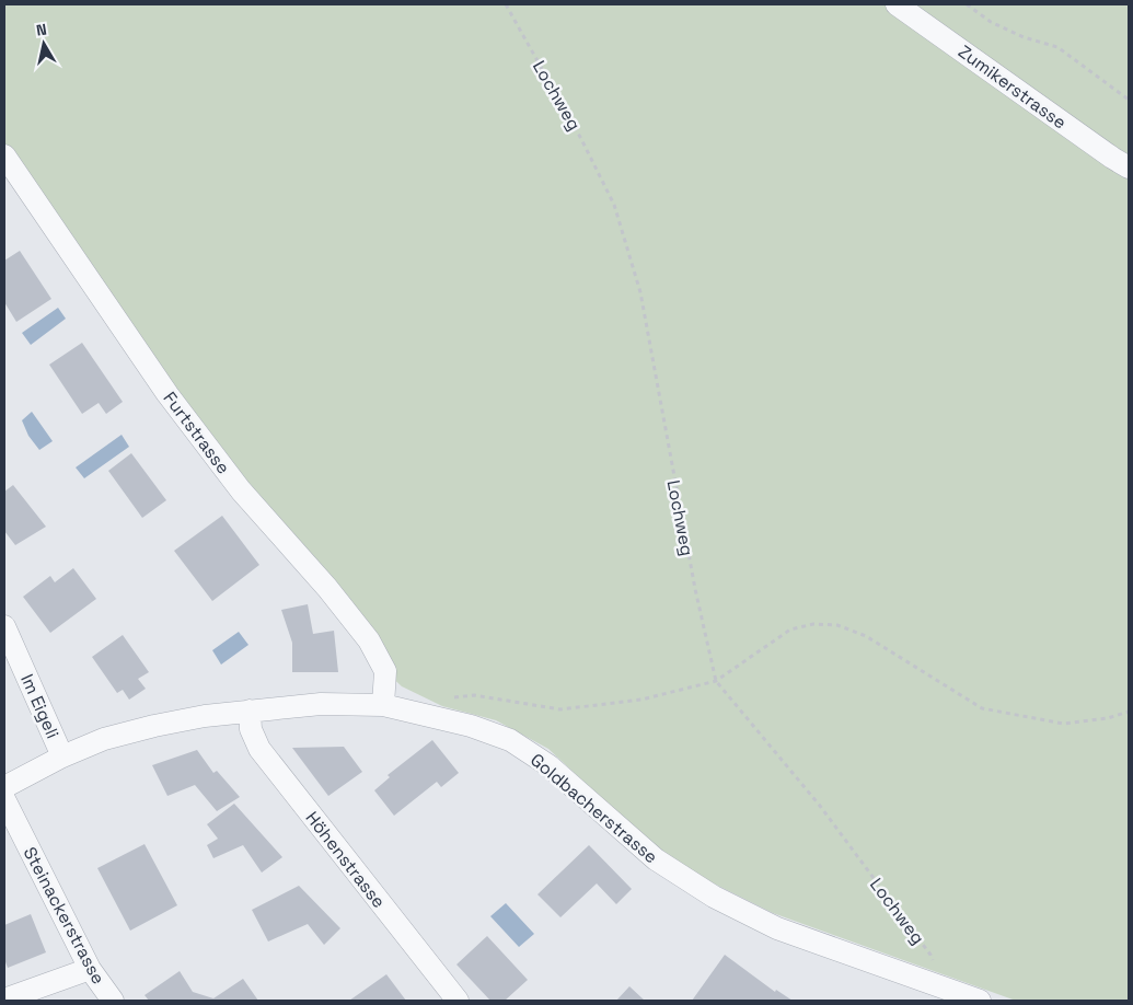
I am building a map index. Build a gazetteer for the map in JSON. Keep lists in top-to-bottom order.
{
  "streets": {
    "street": [
      "Zumikerstrasse",
      "Furtstrasse",
      "Im Eigeli",
      "Goldbacherstrasse",
      "Höhenstrasse",
      "Steinackerstrasse"
    ],
    "path": ["Lochweg"]
  },
  "crossings": [
    ["Lochweg", "Goldbacherstrasse"],
    ["Furtstrasse", "Goldbacherstrasse"],
    ["Im Eigeli", "Goldbacherstrasse"],
    ["Goldbacherstrasse", "Höhenstrasse"]
  ],
  "north": "top"
}
